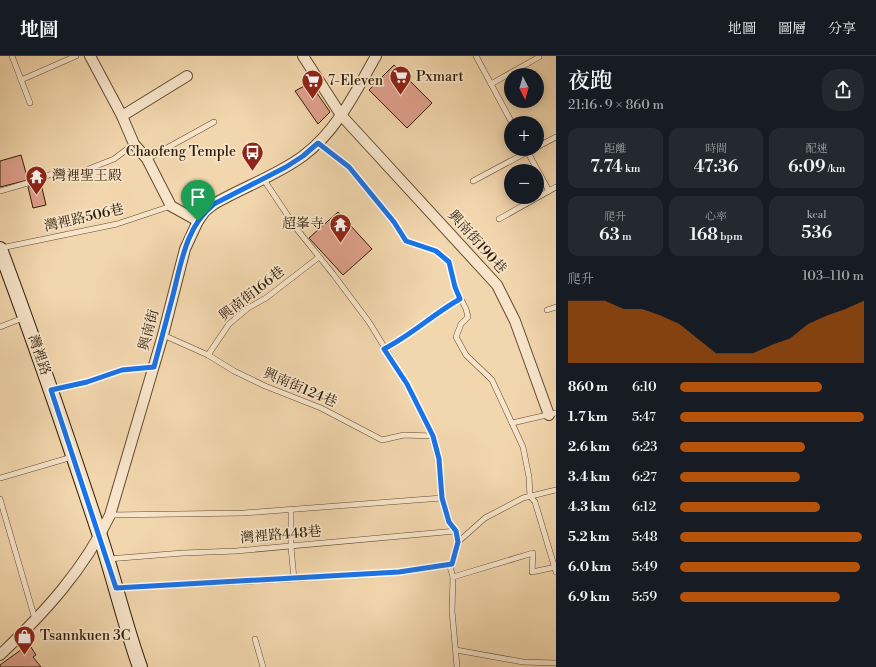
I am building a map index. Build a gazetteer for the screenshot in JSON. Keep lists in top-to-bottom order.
{
  "streets": {
    "street": ["興南街190巷", "興南街", "灣裡路"],
    "lane": [
      "灣裡路506巷",
      "興南街166巷",
      "興南街124巷",
      "灣裡路448巷"
    ]
  },
  "crossings": [
    ["灣裡路506巷", "灣裡路"],
    ["興南街190巷", "興南街"],
    ["興南街166巷", "興南街124巷"],
    ["興南街", "灣裡路"],
    ["興南街", "興南街124巷"],
    ["灣裡路", "灣裡路448巷"]
  ],
  "places": {
    "supermarket": ["Pxmart", "7-Eleven"],
    "bus stop": ["Chaofeng Temple"],
    "temple": ["灣裡聖王殿", "超峯寺"],
    "shop": ["Tsannkuen 3C"]
  },
  "north": "bottom",
  "page": {
    "header": "地圖",
    "nav": ["地圖", "圖層", "分享"],
    "heading": ["夜跑", "21:16 · 9 × 860 m"],
    "map_buttons": ["+", "−"],
    "stats": [
      ["距離", "7.74 km"],
      ["時間", "47:36"],
      ["配速", "6:09 /km"],
      ["爬升", "63 m"],
      ["心率", "168 bpm"],
      ["kcal", "536"]
    ],
    "chart": ["爬升", "103–110 m"],
    "list": [
      {
        "name": "860 m",
        "note": "6:10"
      },
      {
        "name": "1.7 km",
        "note": "5:47"
      },
      {
        "name": "2.6 km",
        "note": "6:23"
      },
      {
        "name": "3.4 km",
        "note": "6:27"
      },
      {
        "name": "4.3 km",
        "note": "6:12"
      },
      {
        "name": "5.2 km",
        "note": "5:48"
      },
      {
        "name": "6.0 km",
        "note": "5:49"
      },
      {
        "name": "6.9 km",
        "note": "5:59"
      }
    ]
  }
}
